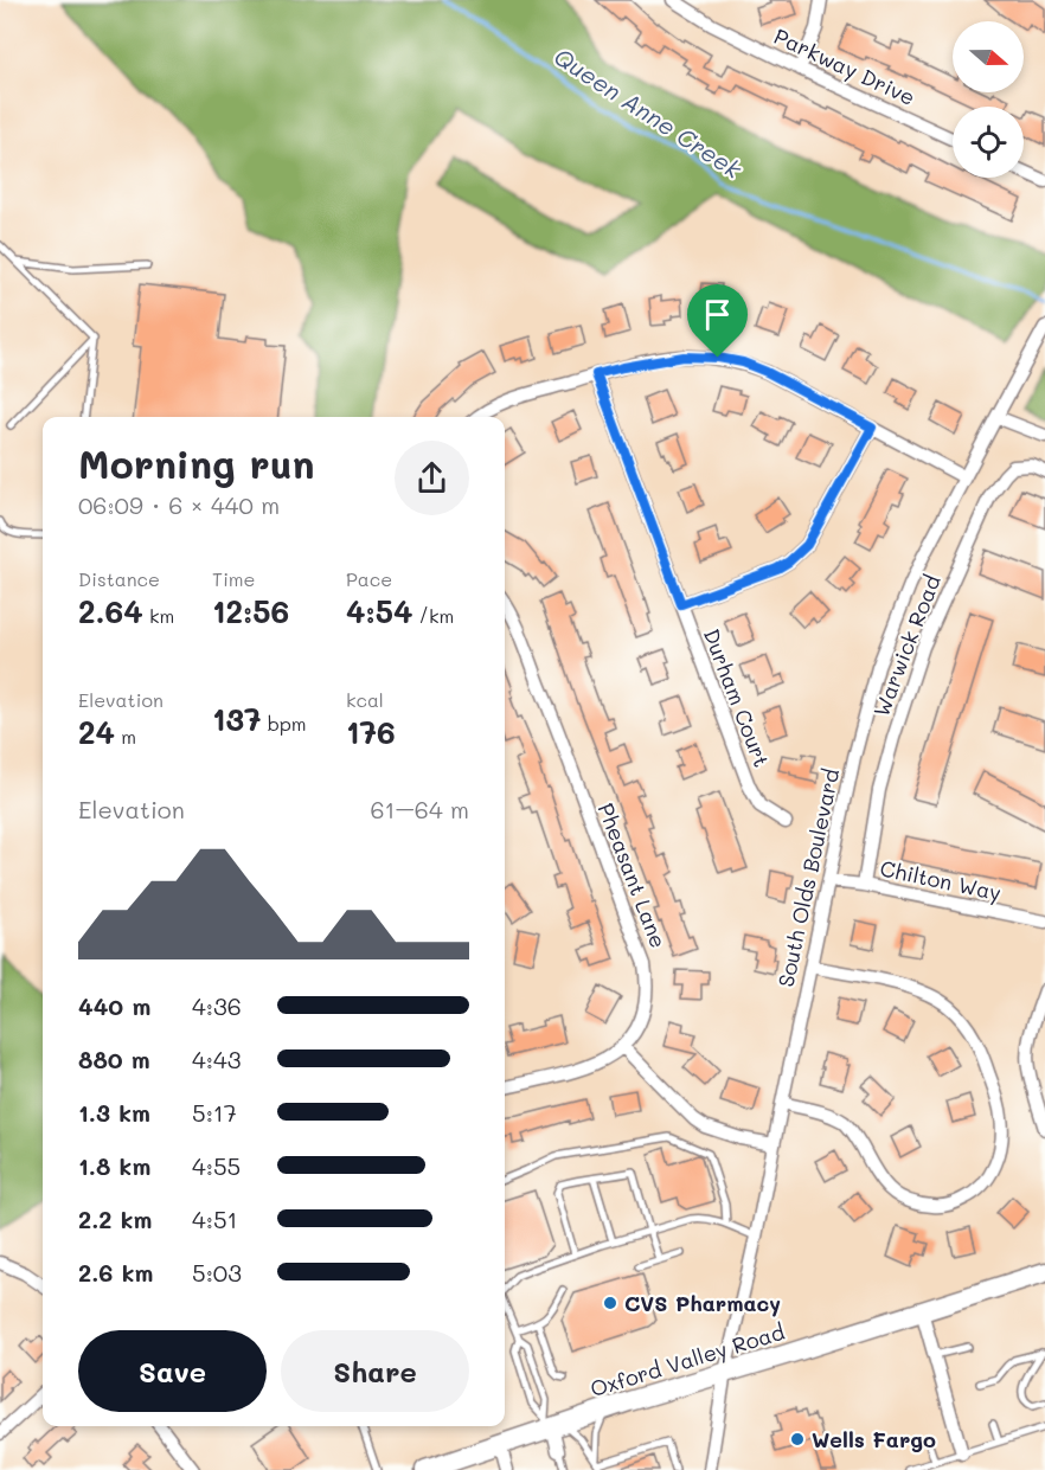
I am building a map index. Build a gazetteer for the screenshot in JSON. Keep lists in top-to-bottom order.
{
  "streets": {
    "main road": ["Oxford Valley Road"],
    "street": [
      "Parkway Drive",
      "Warwick Road",
      "Durham Court",
      "Pheasant Lane",
      "South Olds Boulevard",
      "Chilton Way"
    ]
  },
  "crossings": [
    ["Warwick Road", "Chilton Way"],
    ["South Olds Boulevard", "Chilton Way"],
    ["South Olds Boulevard", "Oxford Valley Road"]
  ],
  "water": ["Queen Anne Creek"],
  "places": ["CVS Pharmacy", "Wells Fargo"],
  "north": "right",
  "page": {
    "heading": ["Morning run", "06:09 · 6 × 440 m"],
    "stats": [
      ["Distance", "2.64 km"],
      ["Time", "12:56"],
      ["Pace", "4:54 /km"],
      ["Elevation", "24 m"],
      ["137 bpm"],
      ["kcal", "176"]
    ],
    "chart": ["Elevation", "61–64 m"],
    "list": [
      {
        "name": "440 m",
        "note": "4:36"
      },
      {
        "name": "880 m",
        "note": "4:43"
      },
      {
        "name": "1.3 km",
        "note": "5:17"
      },
      {
        "name": "1.8 km",
        "note": "4:55"
      },
      {
        "name": "2.2 km",
        "note": "4:51"
      },
      {
        "name": "2.6 km",
        "note": "5:03"
      }
    ],
    "buttons": ["Save", "Share"]
  }
}
